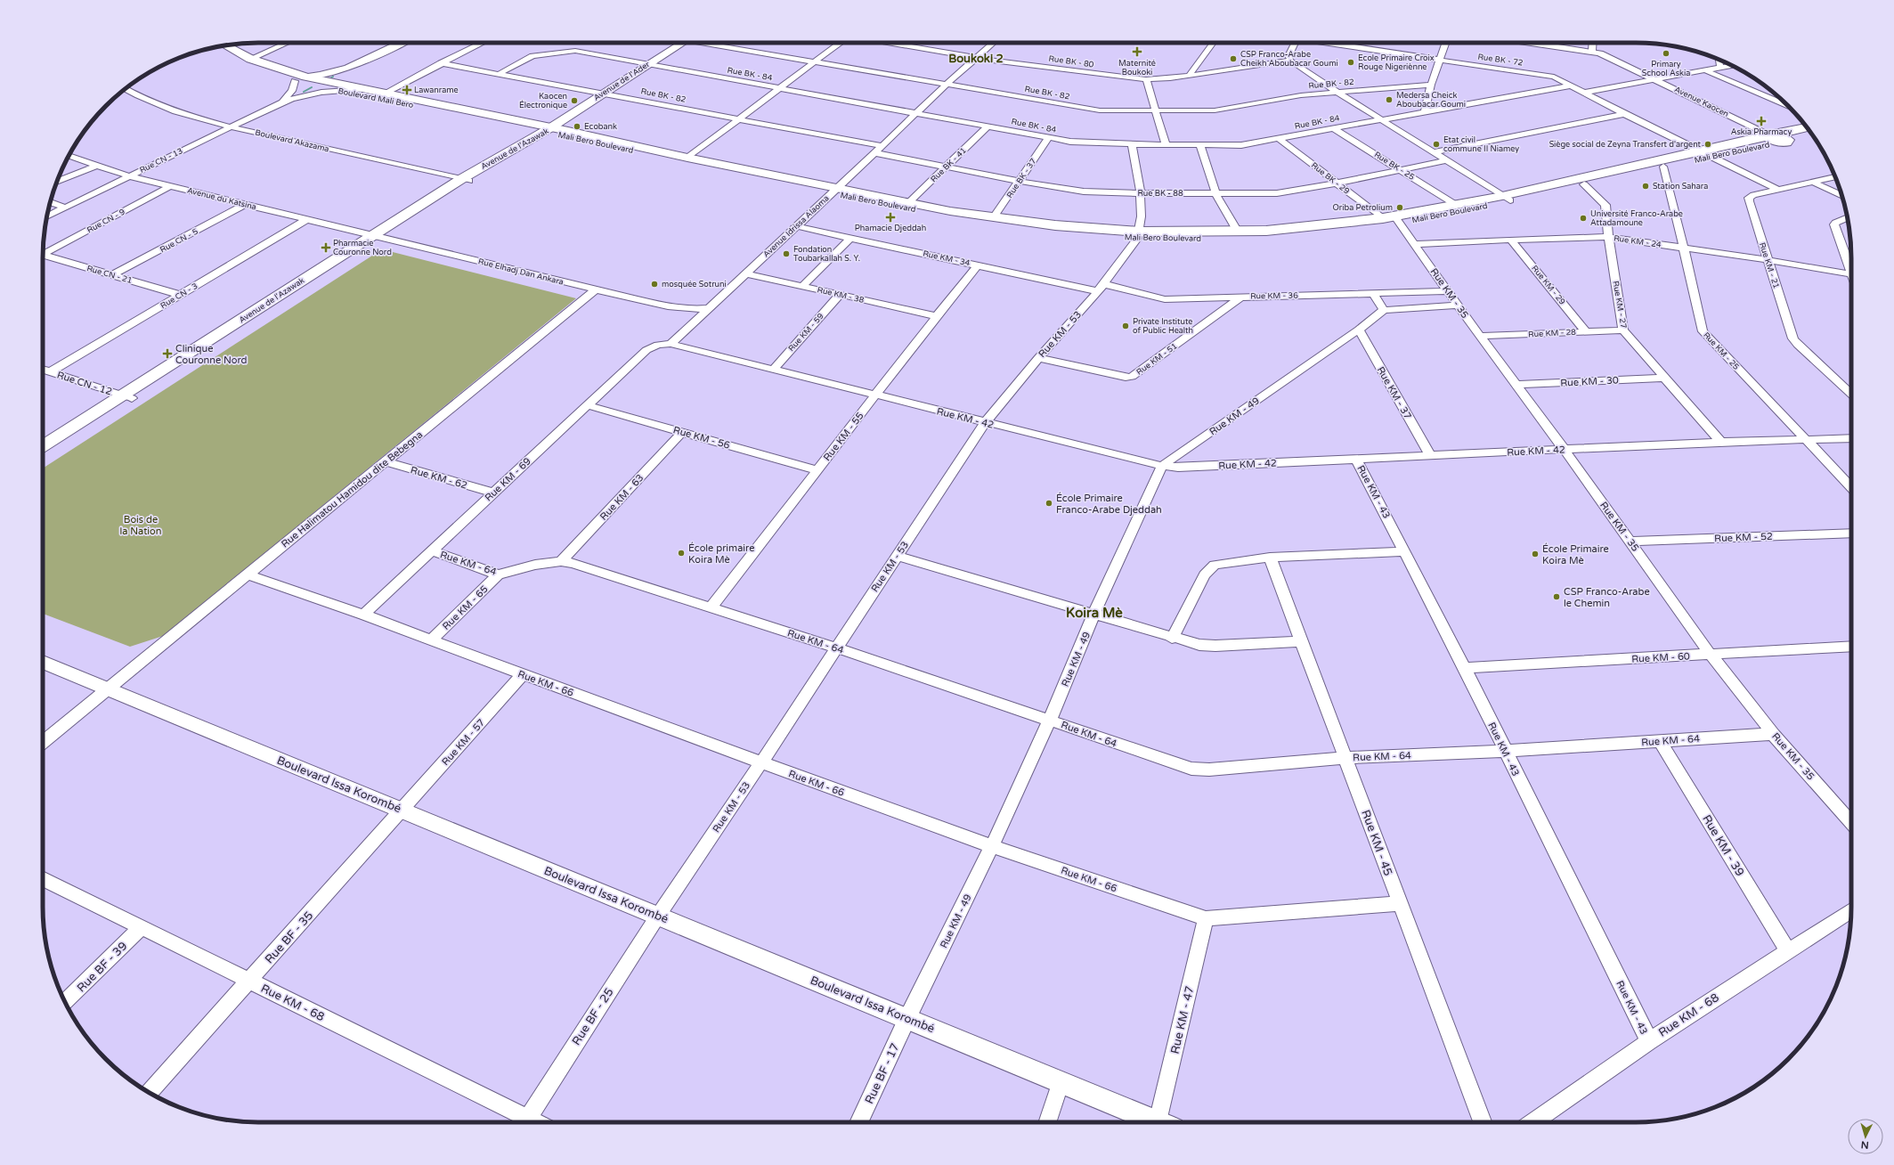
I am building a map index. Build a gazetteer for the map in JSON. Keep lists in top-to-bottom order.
{
  "streets": {
    "main road": [
      "Avenue de l'Ader",
      "Boulevard Mali Bero",
      "Mali Bero Boulevard",
      "Avenue de l'Azawak"
    ],
    "street": [
      "Rue BK - 72",
      "Rue BK - 80",
      "Rue BK - 84",
      "Rue BK - 82",
      "Avenue Kaocen",
      "Boulevard Akazama",
      "Rue CN - 13",
      "Rue BK - 41",
      "Rue BK - 25",
      "Rue BK - 37",
      "Rue BK - 29",
      "Rue BK - 88",
      "Avenue du Katsina",
      "Rue CN - 9",
      "Avenue Idrissa Alaoma",
      "Rue CN - 5",
      "Rue KM - 24",
      "Rue KM - 34",
      "Rue KM - 21",
      "Rue Elhadj Dan Ankara",
      "Rue CN - 21",
      "Rue KM - 29",
      "Rue KM - 35",
      "Rue KM - 38",
      "Rue CN - 3",
      "Rue KM - 36",
      "Rue KM - 27",
      "Rue KM - 59",
      "Rue KM - 28",
      "Rue KM - 53",
      "Rue KM - 25",
      "Rue KM - 51",
      "Rue KM - 30",
      "Rue CN - 12",
      "Rue KM - 37",
      "Rue KM - 49",
      "Rue KM - 42",
      "Rue KM - 55",
      "Rue KM - 56",
      "Rue KM - 62",
      "Rue KM - 69",
      "Rue Halimatou Hamidou dite Bebegna",
      "Rue KM - 43",
      "Rue KM - 63",
      "Rue KM - 52",
      "Rue KM - 64",
      "Rue KM - 65",
      "Rue KM - 60",
      "Rue KM - 66",
      "Rue KM - 57",
      "Boulevard Issa Korombé",
      "Rue KM - 45",
      "Rue KM - 39",
      "Rue BF - 35",
      "Rue BF - 39",
      "Rue KM - 68",
      "Rue BF - 25",
      "Rue KM - 47",
      "Rue BF - 17"
    ]
  },
  "crossings": [
    ["Rue BK - 72", "Rue BK - 84"],
    ["Rue BK - 72", "Mali Bero Boulevard"],
    ["Rue BK - 72", "Rue KM - 21"],
    ["Rue BK - 80", "Avenue Idrissa Alaoma"],
    ["Rue BK - 84", "Avenue de l'Ader"],
    ["Rue BK - 84", "Rue BK - 82"],
    ["Rue BK - 84", "Rue BK - 41"],
    ["Rue BK - 84", "Rue BK - 25"],
    ["Rue BK - 84", "Rue BK - 37"],
    ["Rue BK - 84", "Rue BK - 29"],
    ["Rue BK - 84", "Avenue Idrissa Alaoma"],
    ["Avenue de l'Ader", "Rue BK - 82"],
    ["Avenue de l'Ader", "Boulevard Mali Bero"],
    ["Avenue de l'Ader", "Mali Bero Boulevard"],
    ["Avenue de l'Ader", "Avenue de l'Azawak"],
    ["Rue BK - 82", "Avenue Idrissa Alaoma"],
    ["Boulevard Mali Bero", "Mali Bero Boulevard"],
    ["Boulevard Mali Bero", "Avenue de l'Azawak"],
    ["Boulevard Mali Bero", "Rue CN - 13"],
    ["Avenue Kaocen", "Mali Bero Boulevard"],
    ["Boulevard Akazama", "Avenue de l'Azawak"],
    ["Boulevard Akazama", "Rue CN - 13"],
    ["Mali Bero Boulevard", "Avenue de l'Azawak"],
    ["Mali Bero Boulevard", "Rue BK - 41"],
    ["Mali Bero Boulevard", "Rue BK - 25"],
    ["Mali Bero Boulevard", "Rue BK - 37"],
    ["Mali Bero Boulevard", "Rue BK - 29"],
    ["Mali Bero Boulevard", "Avenue Idrissa Alaoma"],
    ["Mali Bero Boulevard", "Rue KM - 35"],
    ["Mali Bero Boulevard", "Rue KM - 27"],
    ["Mali Bero Boulevard", "Rue KM - 53"],
    ["Mali Bero Boulevard", "Rue KM - 25"],
    ["Avenue de l'Azawak", "Avenue du Katsina"],
    ["Avenue de l'Azawak", "Rue Elhadj Dan Ankara"],
    ["Avenue de l'Azawak", "Rue CN - 12"],
    ["Rue CN - 13", "Avenue du Katsina"],
    ["Rue BK - 41", "Rue BK - 88"],
    ["Rue BK - 25", "Rue BK - 88"],
    ["Rue BK - 37", "Rue BK - 88"],
    ["Rue BK - 29", "Rue BK - 88"],
    ["Rue BK - 29", "Rue KM - 35"],
    ["Rue BK - 88", "Avenue Idrissa Alaoma"],
    ["Avenue du Katsina", "Rue CN - 9"],
    ["Avenue du Katsina", "Rue CN - 5"],
    ["Avenue du Katsina", "Rue Elhadj Dan Ankara"],
    ["Avenue du Katsina", "Rue CN - 3"],
    ["Avenue Idrissa Alaoma", "Rue KM - 34"],
    ["Avenue Idrissa Alaoma", "Rue Elhadj Dan Ankara"],
    ["Avenue Idrissa Alaoma", "Rue KM - 38"],
    ["Avenue Idrissa Alaoma", "Rue KM - 42"],
    ["Rue CN - 5", "Rue CN - 21"],
    ["Rue KM - 24", "Rue KM - 21"],
    ["Rue KM - 24", "Rue KM - 29"],
    ["Rue KM - 24", "Rue KM - 35"],
    ["Rue KM - 24", "Rue KM - 27"],
    ["Rue KM - 24", "Rue KM - 25"],
    ["Rue KM - 34", "Rue KM - 36"],
    ["Rue KM - 34", "Rue KM - 53"],
    ["Rue KM - 34", "Rue KM - 55"],
    ["Rue Elhadj Dan Ankara", "Rue Halimatou Hamidou dite Bebegna"],
    ["Rue CN - 21", "Rue CN - 3"],
    ["Rue KM - 29", "Rue KM - 28"],
    ["Rue KM - 35", "Rue KM - 36"],
    ["Rue KM - 35", "Rue KM - 28"],
    ["Rue KM - 35", "Rue KM - 30"],
    ["Rue KM - 35", "Rue KM - 42"],
    ["Rue KM - 35", "Rue KM - 52"],
    ["Rue KM - 35", "Rue KM - 64"],
    ["Rue KM - 35", "Rue KM - 60"],
    ["Rue KM - 38", "Rue KM - 59"],
    ["Rue KM - 38", "Rue KM - 55"],
    ["Rue CN - 3", "Rue CN - 12"],
    ["Rue KM - 36", "Rue KM - 53"],
    ["Rue KM - 36", "Rue KM - 51"],
    ["Rue KM - 27", "Rue KM - 28"],
    ["Rue KM - 27", "Rue KM - 30"],
    ["Rue KM - 27", "Rue KM - 42"],
    ["Rue KM - 59", "Rue KM - 42"],
    ["Rue KM - 53", "Rue KM - 51"],
    ["Rue KM - 53", "Rue KM - 42"],
    ["Rue KM - 53", "Rue KM - 64"],
    ["Rue KM - 53", "Rue KM - 66"],
    ["Rue KM - 53", "Boulevard Issa Korombé"],
    ["Rue KM - 53", "Rue BF - 25"],
    ["Rue KM - 25", "Rue KM - 42"],
    ["Rue KM - 37", "Rue KM - 49"],
    ["Rue KM - 37", "Rue KM - 42"],
    ["Rue KM - 49", "Rue KM - 42"],
    ["Rue KM - 49", "Rue KM - 64"],
    ["Rue KM - 49", "Rue KM - 66"],
    ["Rue KM - 49", "Boulevard Issa Korombé"],
    ["Rue KM - 49", "Rue BF - 17"],
    ["Rue KM - 42", "Rue KM - 55"],
    ["Rue KM - 42", "Rue KM - 69"],
    ["Rue KM - 42", "Rue KM - 43"],
    ["Rue KM - 55", "Rue KM - 56"],
    ["Rue KM - 55", "Rue KM - 64"],
    ["Rue KM - 56", "Rue KM - 69"],
    ["Rue KM - 56", "Rue KM - 63"],
    ["Rue KM - 62", "Rue KM - 69"],
    ["Rue KM - 62", "Rue Halimatou Hamidou dite Bebegna"],
    ["Rue KM - 69", "Rue KM - 64"],
    ["Rue KM - 69", "Rue KM - 66"],
    ["Rue Halimatou Hamidou dite Bebegna", "Rue KM - 66"],
    ["Rue Halimatou Hamidou dite Bebegna", "Boulevard Issa Korombé"],
    ["Rue KM - 43", "Rue KM - 64"],
    ["Rue KM - 43", "Rue KM - 60"],
    ["Rue KM - 43", "Rue KM - 68"],
    ["Rue KM - 63", "Rue KM - 64"],
    ["Rue KM - 64", "Rue KM - 65"],
    ["Rue KM - 64", "Rue KM - 45"],
    ["Rue KM - 64", "Rue KM - 39"],
    ["Rue KM - 65", "Rue KM - 66"],
    ["Rue KM - 66", "Rue KM - 57"],
    ["Rue KM - 66", "Rue KM - 45"],
    ["Rue KM - 66", "Rue KM - 47"],
    ["Rue KM - 57", "Boulevard Issa Korombé"],
    ["Rue KM - 57", "Rue BF - 35"],
    ["Boulevard Issa Korombé", "Rue BF - 35"],
    ["Boulevard Issa Korombé", "Rue BF - 25"],
    ["Boulevard Issa Korombé", "Rue BF - 17"],
    ["Rue KM - 39", "Rue KM - 68"],
    ["Rue BF - 35", "Rue KM - 68"],
    ["Rue BF - 39", "Rue KM - 68"],
    ["Rue KM - 68", "Rue BF - 25"]
  ],
  "districts": ["Boukoki 2", "Koira Mè"],
  "parks": ["Bois de la Nation"],
  "places": {
    "health": [
      "Maternité Boukoki",
      "Lawanrame",
      "Askia Pharmacy",
      "Phamacie Djeddah",
      "Pharmacie Couronne Nord",
      "Clinique Couronne Nord"
    ],
    "other": [
      "Primary School Askia",
      "CSP Franco-Arabe Cheikh Aboubacar Goumi",
      "Ecole Primaire Croix Rouge Nigeriènne",
      "Medersa Cheick Aboubacar Goumi",
      "Kaocen Électronique",
      "Ecobank",
      "Etat civil commune II Niamey",
      "Siège social de Zeyna Transfert d'argent",
      "Station Sahara",
      "Oriba Petrolium",
      "Université Franco-Arabe Attadamoune",
      "Fondation Toubarkallah S. Y.",
      "mosquée Sotruni",
      "Private Institute of Public Health",
      "École Primaire Franco-Arabe Djeddah",
      "École primaire Koira Mè",
      "École Primaire Koira Mè",
      "CSP Franco-Arabe le Chemin"
    ]
  },
  "north": "bottom"
}
